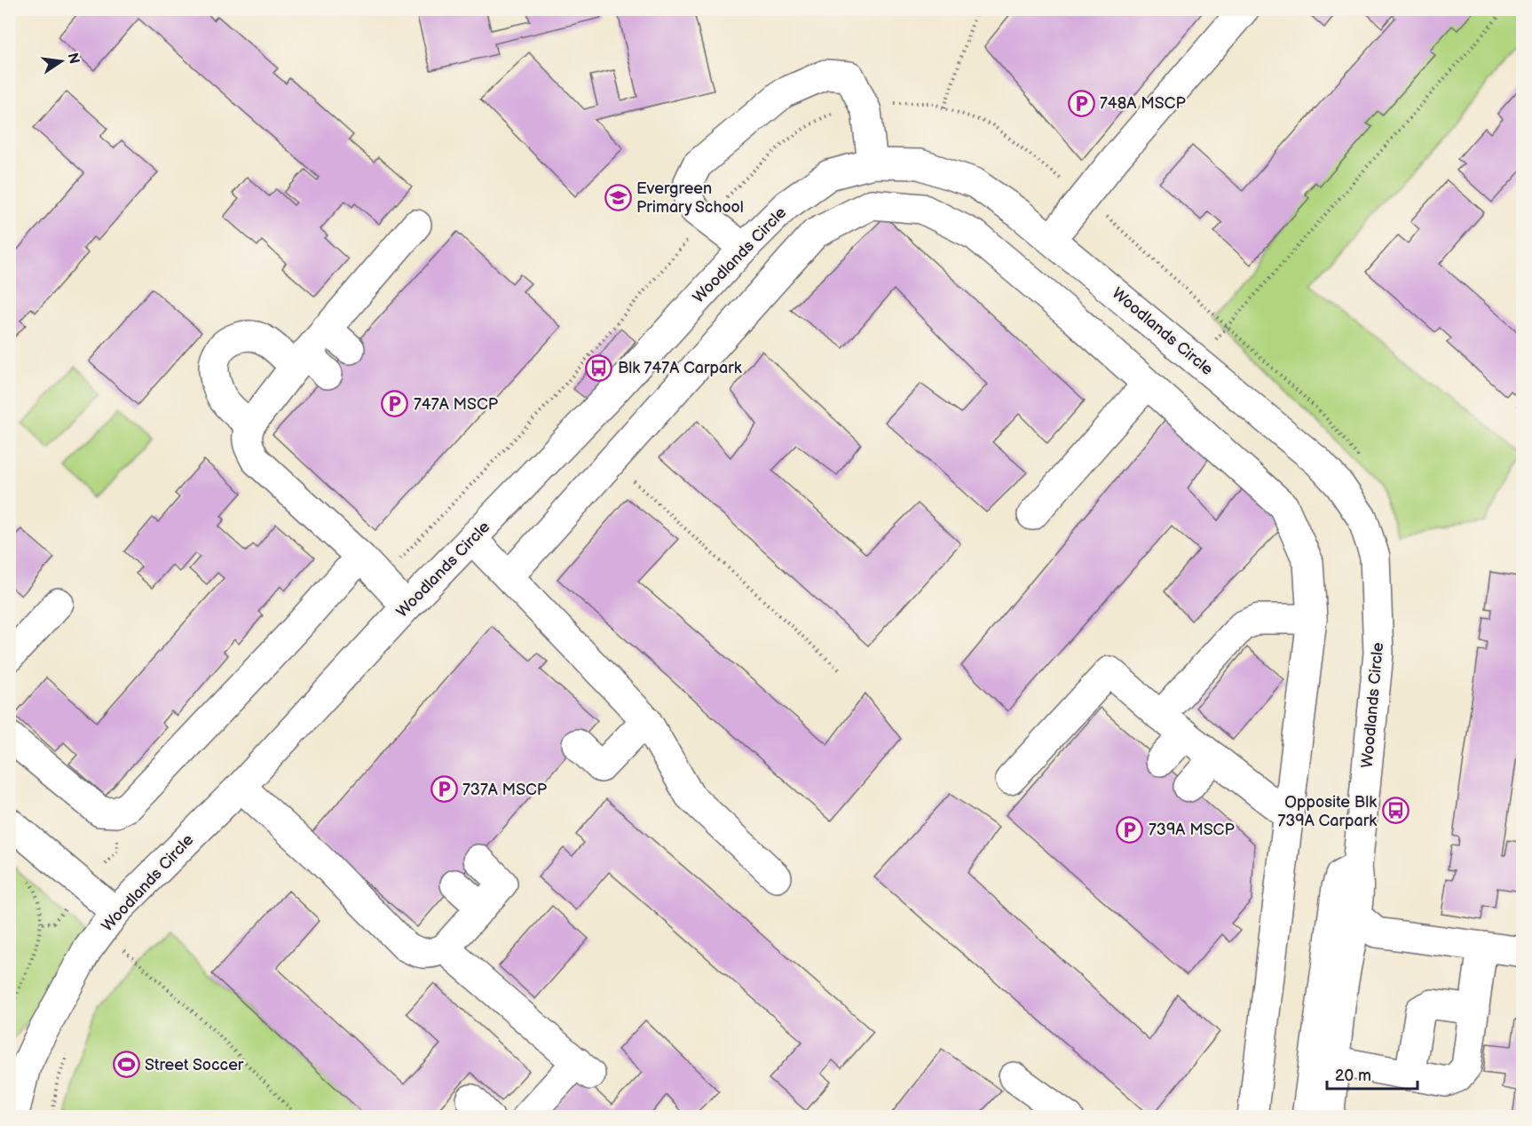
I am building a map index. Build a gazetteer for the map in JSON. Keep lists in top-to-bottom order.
{
  "streets": {
    "street": ["Woodlands Circle"]
  },
  "places": {
    "parking": [
      "748A MSCP",
      "747A MSCP",
      "737A MSCP",
      "739A MSCP"
    ],
    "school or university": ["Evergreen Primary School"],
    "bus stop": ["Blk 747A Carpark", "Opposite Blk 739A Carpark"],
    "sports": ["Street Soccer"]
  },
  "scale_bar": "20 m",
  "north": "right"
}
